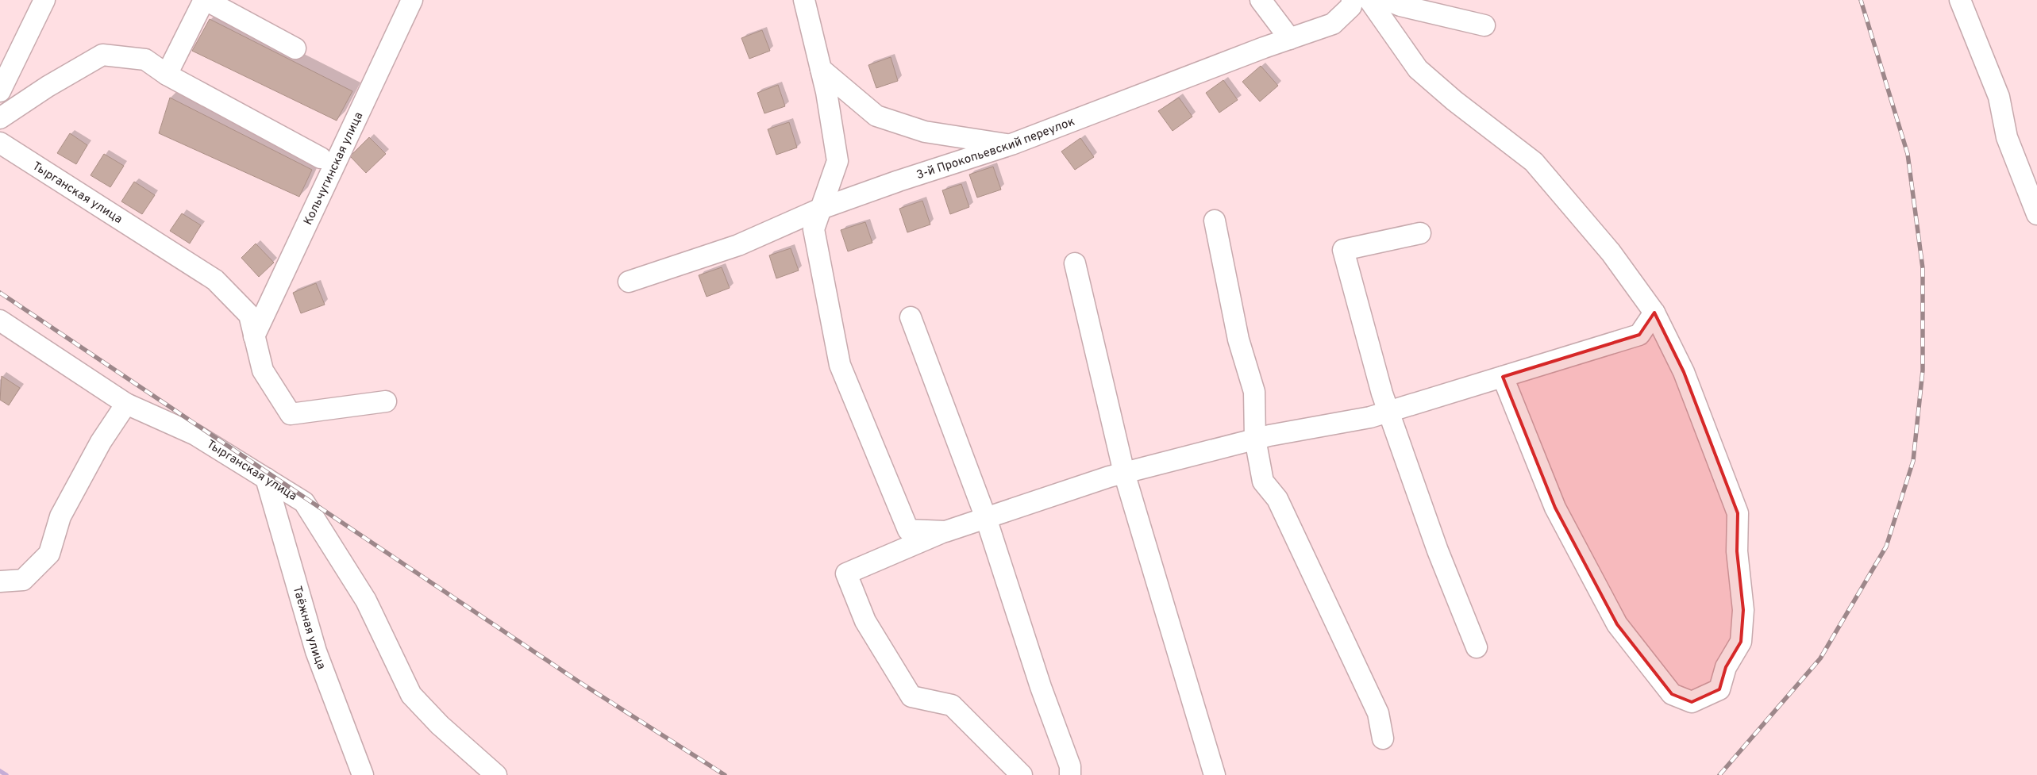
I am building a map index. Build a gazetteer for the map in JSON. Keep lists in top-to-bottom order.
{
  "streets": {
    "street": [
      "3-й Прокопьевский переулок",
      "Кольчугинская улица",
      "Тырганская улица",
      "Таёжная улица"
    ]
  },
  "crossings": [
    ["Кольчугинская улица", "Тырганская улица"],
    ["Тырганская улица", "Таёжная улица"]
  ]
}
